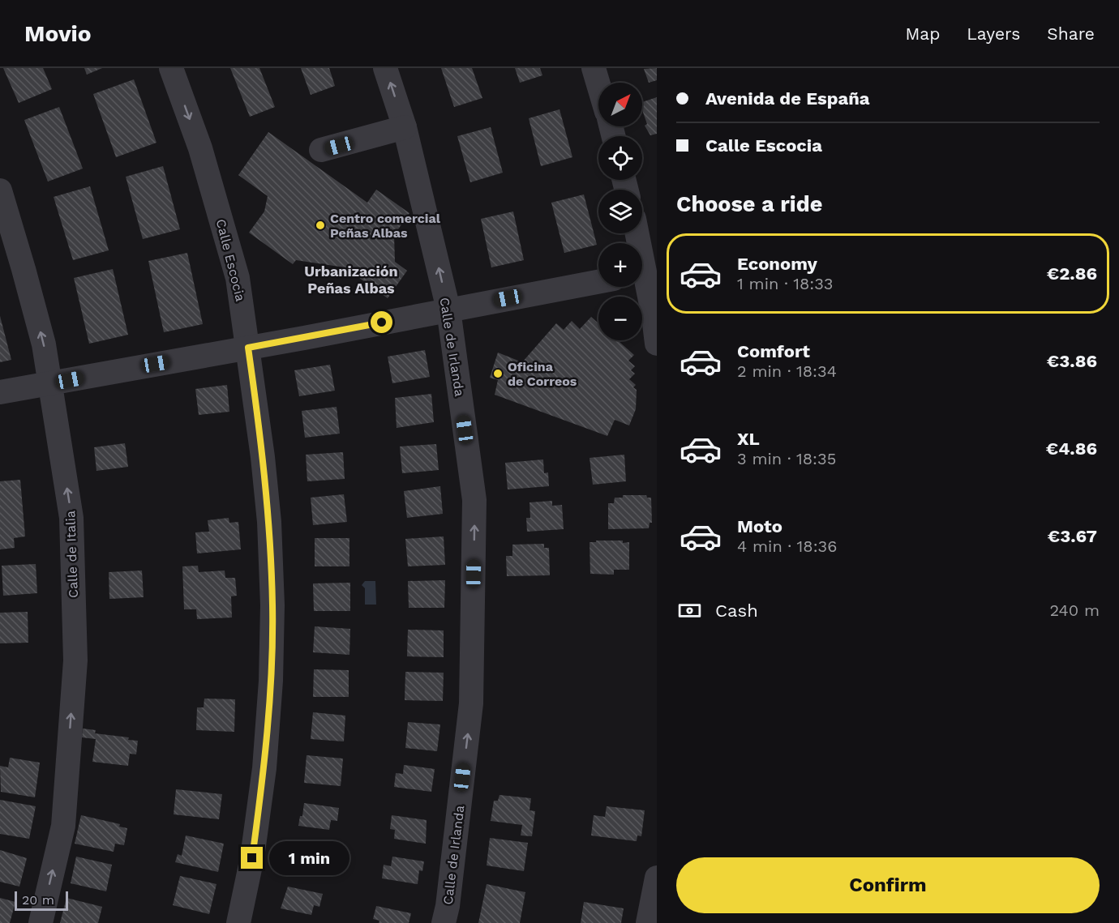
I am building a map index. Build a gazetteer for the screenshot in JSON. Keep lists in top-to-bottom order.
{
  "streets": {
    "street": ["Calle Escocia", "Calle de Irlanda", "Calle de Italia"]
  },
  "one_way": ["Calle de Irlanda", "Calle de Italia"],
  "districts": ["Urbanización Peñas Albas"],
  "places": ["Centro comercial Peñas Albas", "Oficina de Correos"],
  "scale_bar": "20 m",
  "north": "top right",
  "page": {
    "header": "Movio",
    "nav": ["Map", "Layers", "Share"],
    "banner": ["Avenida de España", "Calle Escocia"],
    "map_buttons": ["+", "−"],
    "heading": "Choose a ride",
    "list": [
      {
        "name": "Economy",
        "note": "1 min · 18:33",
        "value": "€2.86"
      },
      {
        "name": "Comfort",
        "note": "2 min · 18:34",
        "value": "€3.86"
      },
      {
        "name": "XL",
        "note": "3 min · 18:35",
        "value": "€4.86"
      },
      {
        "name": "Moto",
        "note": "4 min · 18:36",
        "value": "€3.67"
      }
    ],
    "pay": ["Cash", "240 m"],
    "bubble": "1 min",
    "buttons": "Confirm",
    "scale": "20 m"
  }
}
